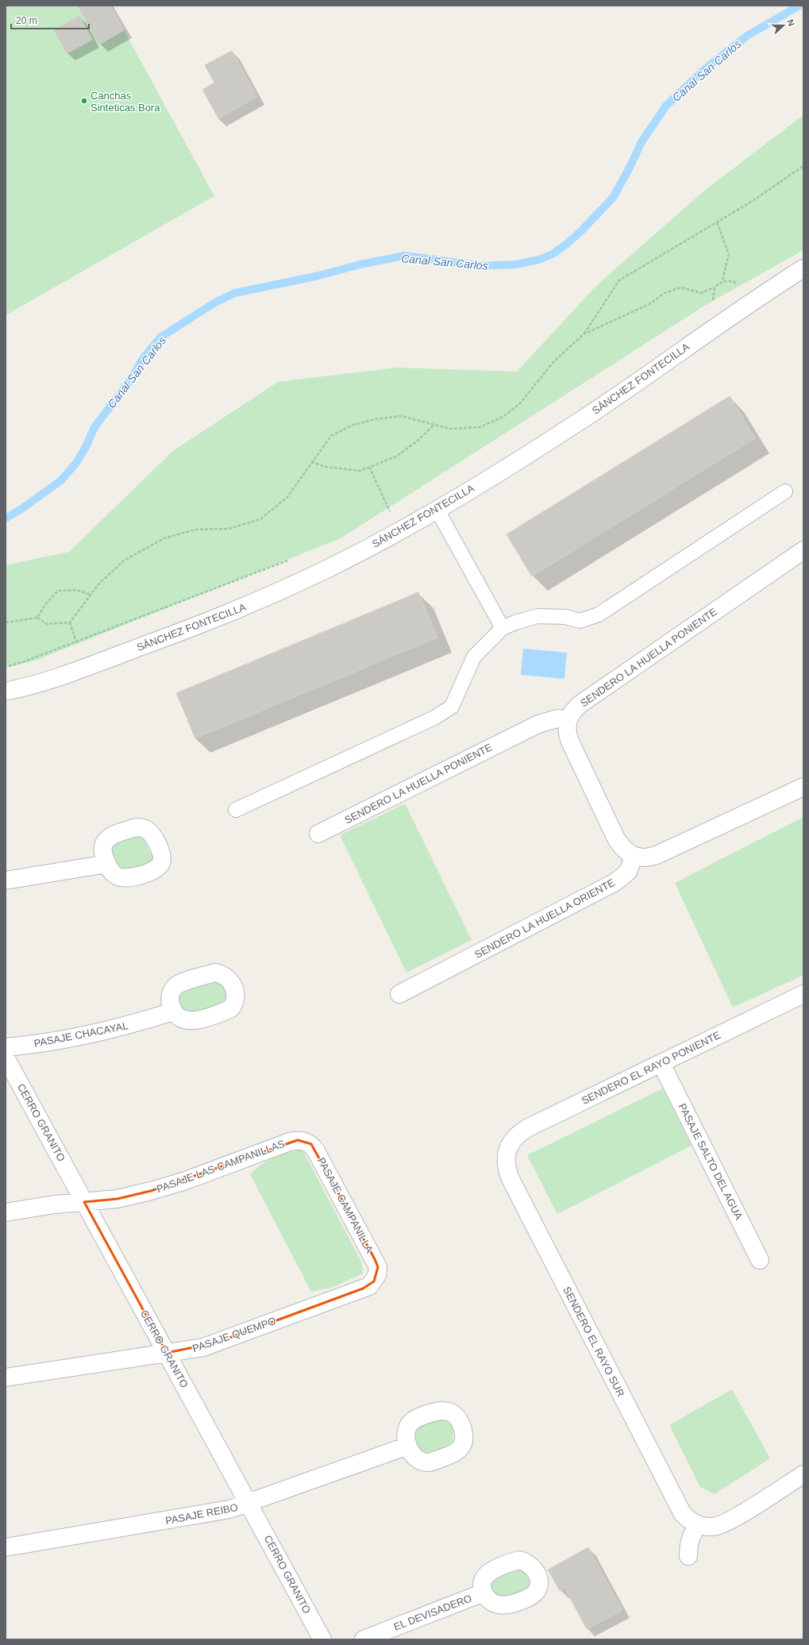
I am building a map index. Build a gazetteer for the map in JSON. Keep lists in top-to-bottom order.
{
  "streets": {
    "street": [
      "SÁNCHEZ FONTECILLA",
      "SENDERO LA HUELLA PONIENTE",
      "SENDERO LA HUELLA ORIENTE",
      "PASAJE CHACAYAL",
      "SENDERO EL RAYO PONIENTE",
      "CERRO GRANITO",
      "PASAJE SALTO DEL AGUA",
      "PASAJE LAS CAMPANILLAS",
      "PASAJE CAMPANILLA",
      "PASAJE QUEMPO",
      "SENDERO EL RAYO SUR",
      "PASAJE REIBO",
      "EL DEVISADERO"
    ]
  },
  "crossings": [
    ["SENDERO EL RAYO PONIENTE", "PASAJE SALTO DEL AGUA"],
    ["SENDERO EL RAYO PONIENTE", "SENDERO EL RAYO SUR"],
    ["CERRO GRANITO", "PASAJE LAS CAMPANILLAS"],
    ["CERRO GRANITO", "PASAJE QUEMPO"],
    ["CERRO GRANITO", "PASAJE REIBO"],
    ["PASAJE LAS CAMPANILLAS", "PASAJE CAMPANILLA"],
    ["PASAJE CAMPANILLA", "PASAJE QUEMPO"]
  ],
  "water": ["Canal San Carlos"],
  "places": ["Canchas Sinteticas Bora"],
  "scale_bar": "20 m",
  "north": "right"
}
